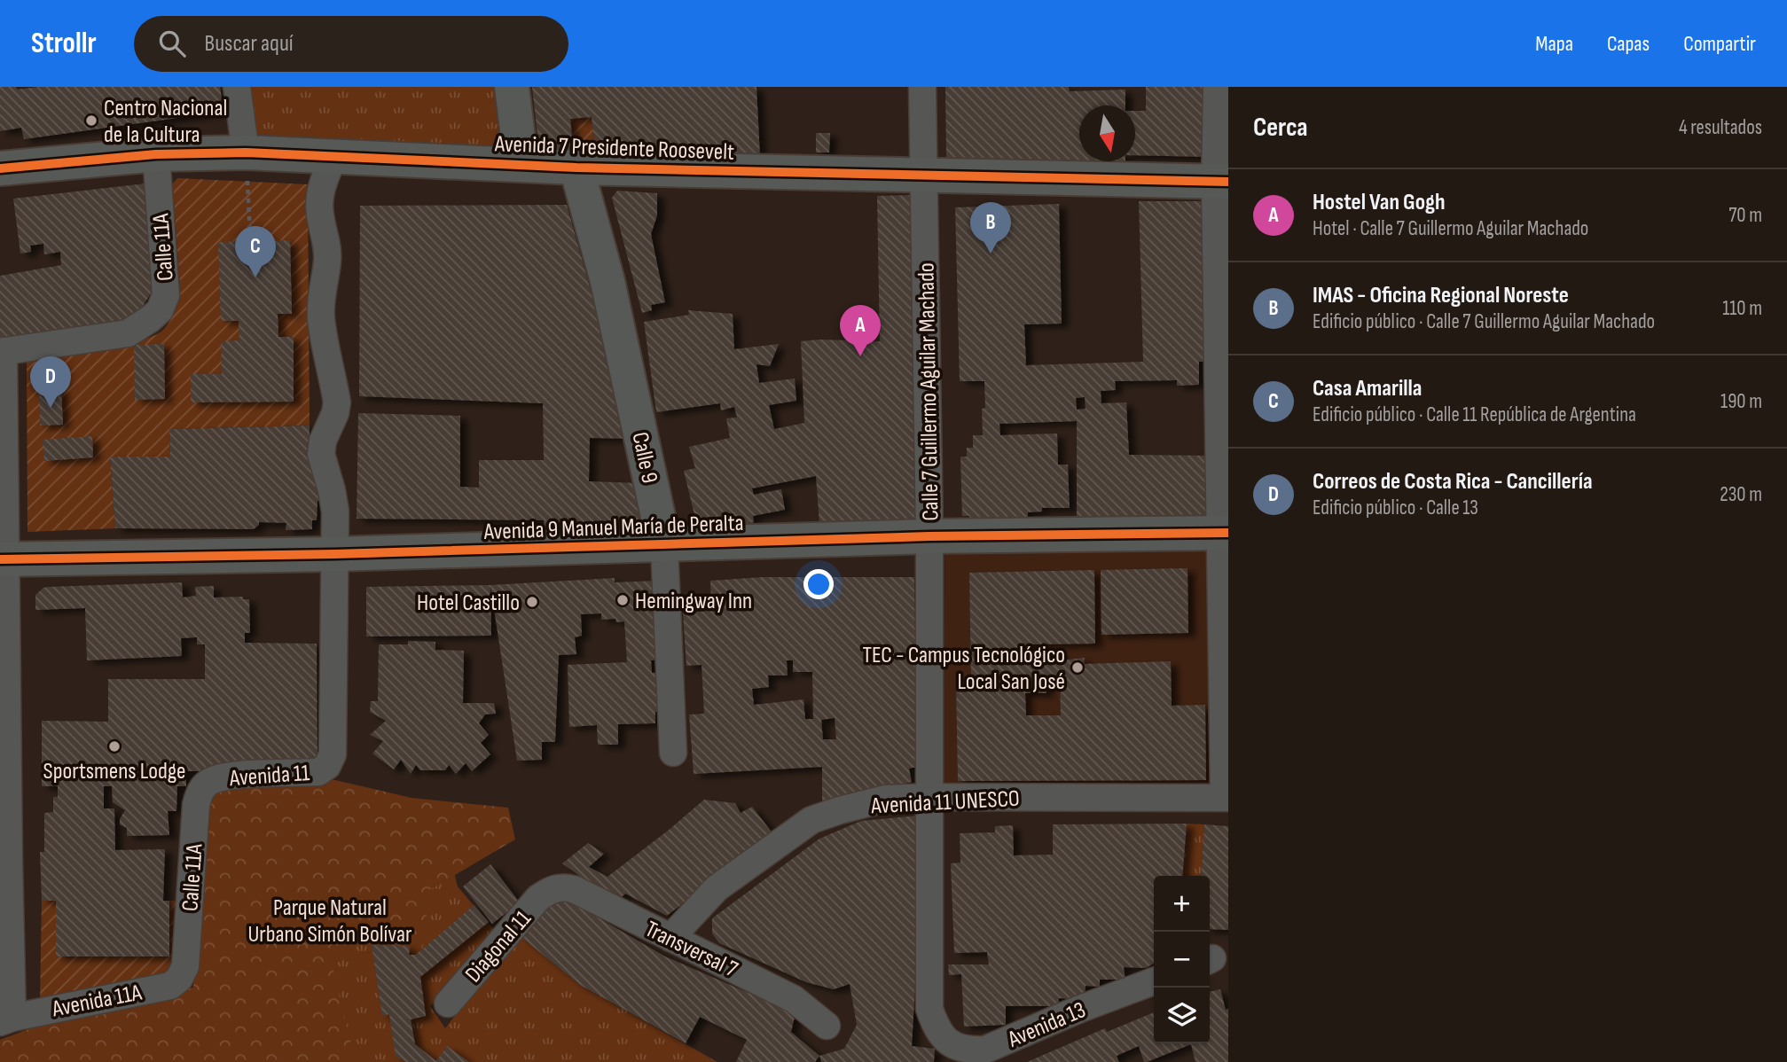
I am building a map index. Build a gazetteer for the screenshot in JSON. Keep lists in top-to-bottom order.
{
  "streets": {
    "street": [
      "Avenida 7 Presidente Roosevelt",
      "Calle 11A",
      "Calle 7 Guillermo Aguilar Machado",
      "Calle 9",
      "Avenida 9 Manuel María de Peralta",
      "Avenida 11",
      "Avenida 11 UNESCO",
      "Diagonal 11",
      "Transversal 7",
      "Avenida 11A",
      "Avenida 13"
    ]
  },
  "crossings": [
    ["Avenida 7 Presidente Roosevelt", "Calle 11A"],
    ["Avenida 7 Presidente Roosevelt", "Calle 7 Guillermo Aguilar Machado"],
    ["Avenida 7 Presidente Roosevelt", "Calle 9"],
    ["Calle 11A", "Avenida 11"],
    ["Calle 11A", "Avenida 11A"],
    ["Calle 7 Guillermo Aguilar Machado", "Avenida 9 Manuel María de Peralta"],
    ["Calle 7 Guillermo Aguilar Machado", "Avenida 11 UNESCO"],
    ["Calle 7 Guillermo Aguilar Machado", "Avenida 13"],
    ["Calle 9", "Avenida 9 Manuel María de Peralta"],
    ["Avenida 9 Manuel María de Peralta", "Avenida 11"],
    ["Avenida 11 UNESCO", "Transversal 7"],
    ["Diagonal 11", "Transversal 7"]
  ],
  "parks": ["Parque Natural Urbano Simón Bolívar"],
  "places": [
    "Centro Nacional de la Cultura",
    "Hemingway Inn",
    "Hotel Castillo",
    "TEC - Campus Tecnológico Local San José",
    "Sportsmens Lodge"
  ],
  "north": "bottom",
  "page": {
    "header": "Strollr",
    "search": "Buscar aquí",
    "nav": ["Mapa", "Capas", "Compartir"],
    "heading": ["Cerca", "4 resultados"],
    "list": [
      {
        "mark": "A",
        "name": "Hostel Van Gogh",
        "note": "Hotel · Calle 7 Guillermo Aguilar Machado",
        "value": "70 m"
      },
      {
        "mark": "B",
        "name": "IMAS - Oficina Regional Noreste",
        "note": "Edificio público · Calle 7 Guillermo Aguilar Machado",
        "value": "110 m"
      },
      {
        "mark": "C",
        "name": "Casa Amarilla",
        "note": "Edificio público · Calle 11 República de Argentina",
        "value": "190 m"
      },
      {
        "mark": "D",
        "name": "Correos de Costa Rica - Cancillería",
        "note": "Edificio público · Calle 13",
        "value": "230 m"
      }
    ],
    "pins": [
      "B",
      "C",
      "A",
      "D"
    ],
    "map_buttons": ["+", "−"]
  }
}
